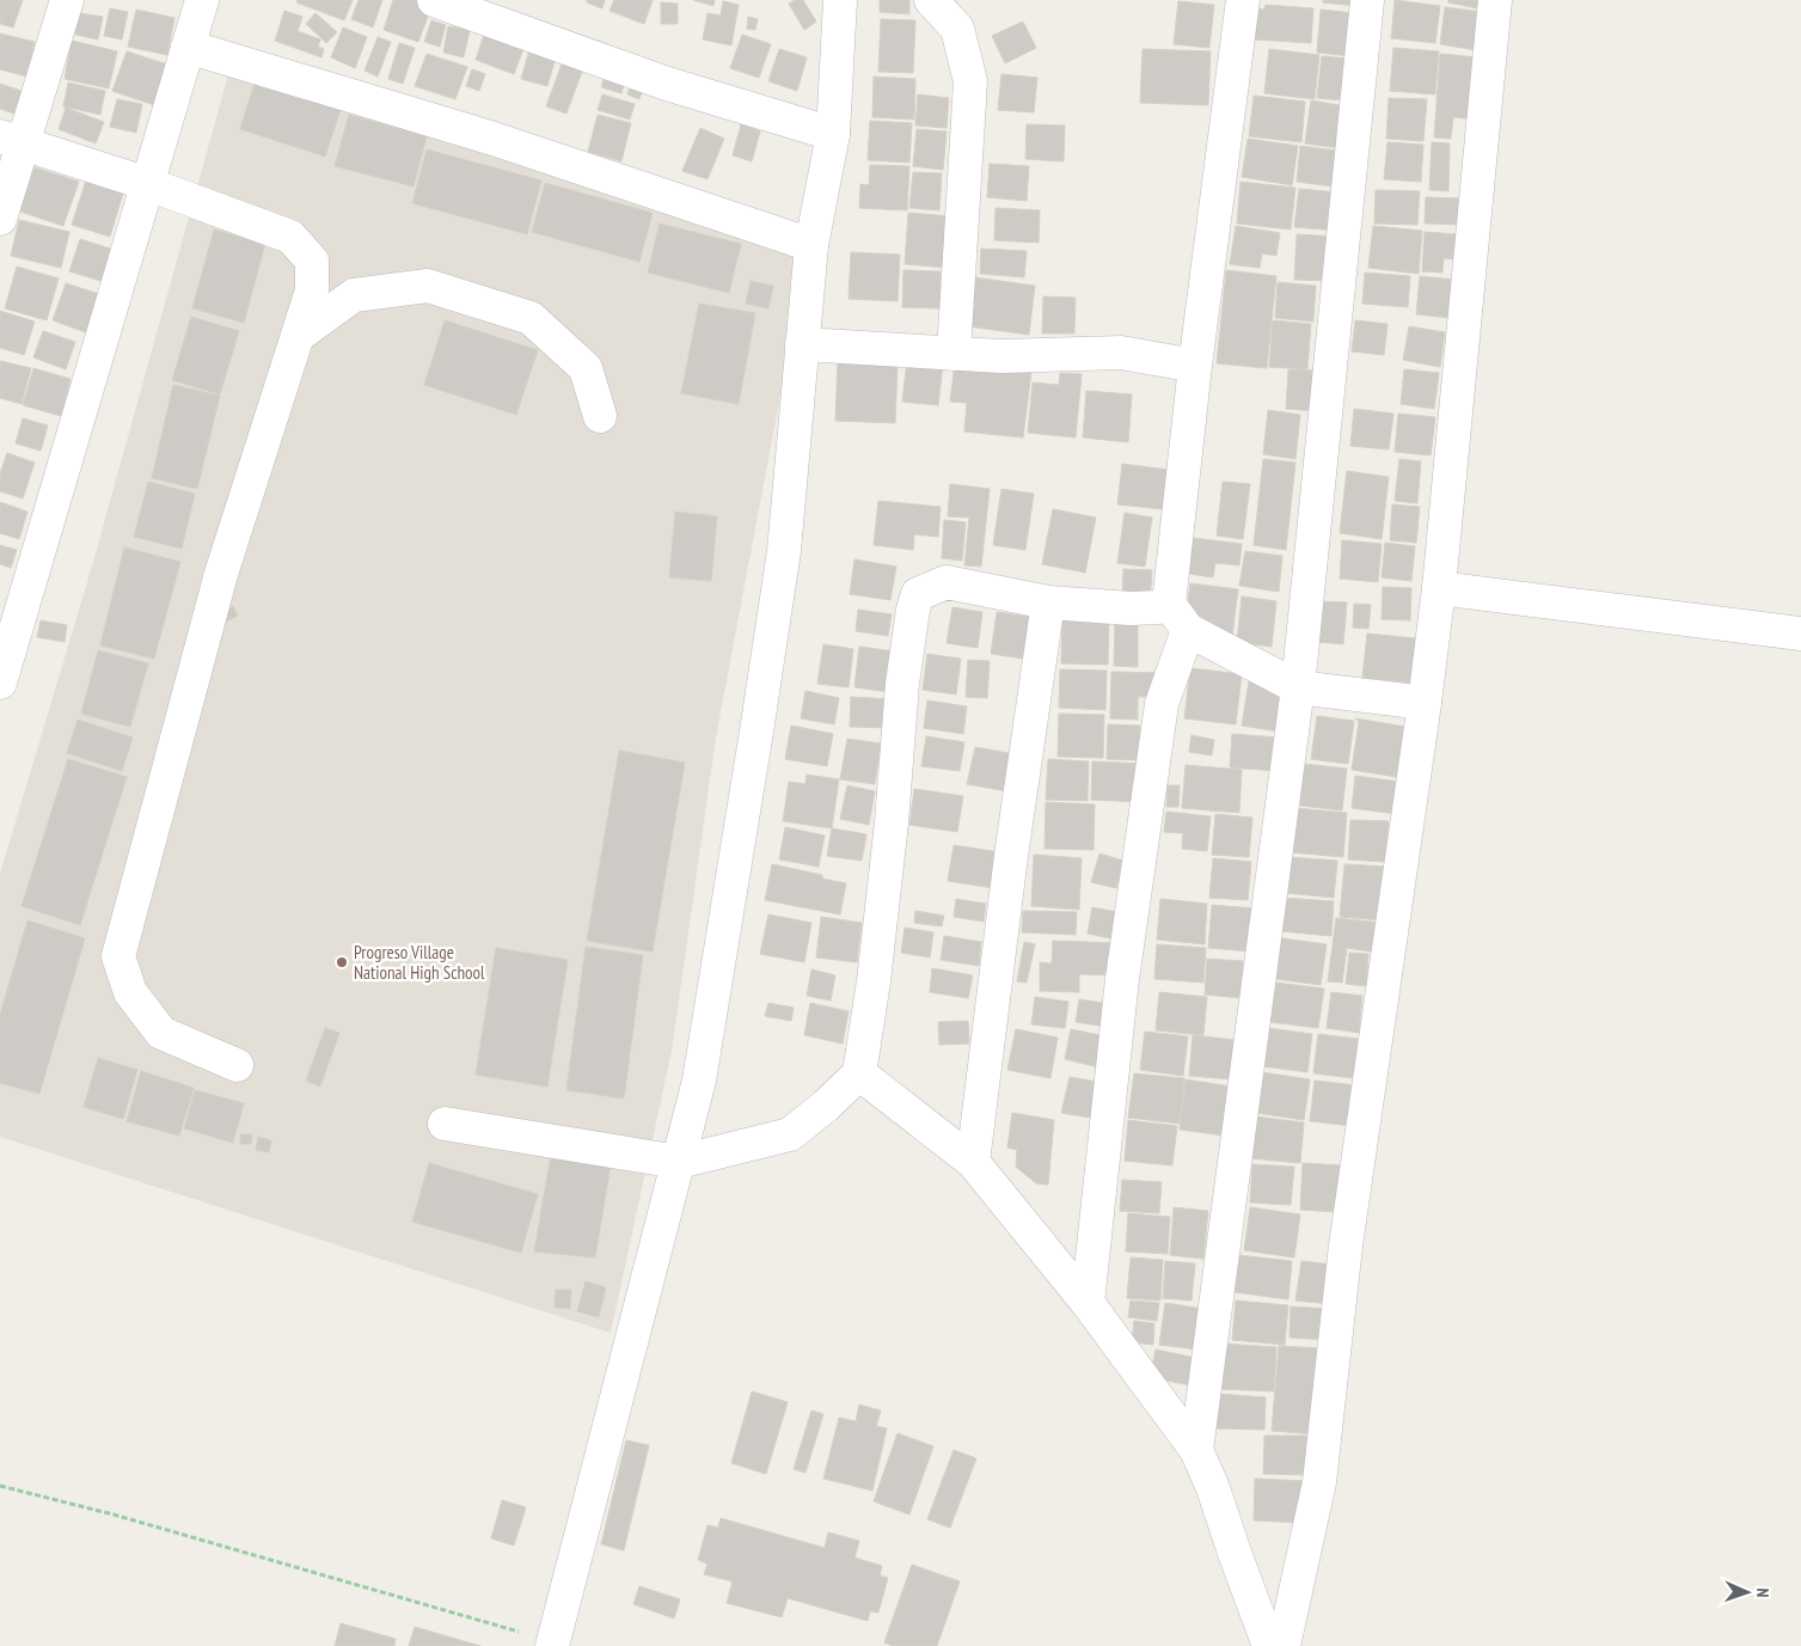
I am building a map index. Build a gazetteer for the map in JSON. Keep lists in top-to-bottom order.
{
  "places": ["Progreso Village National High School"],
  "north": "right"
}
